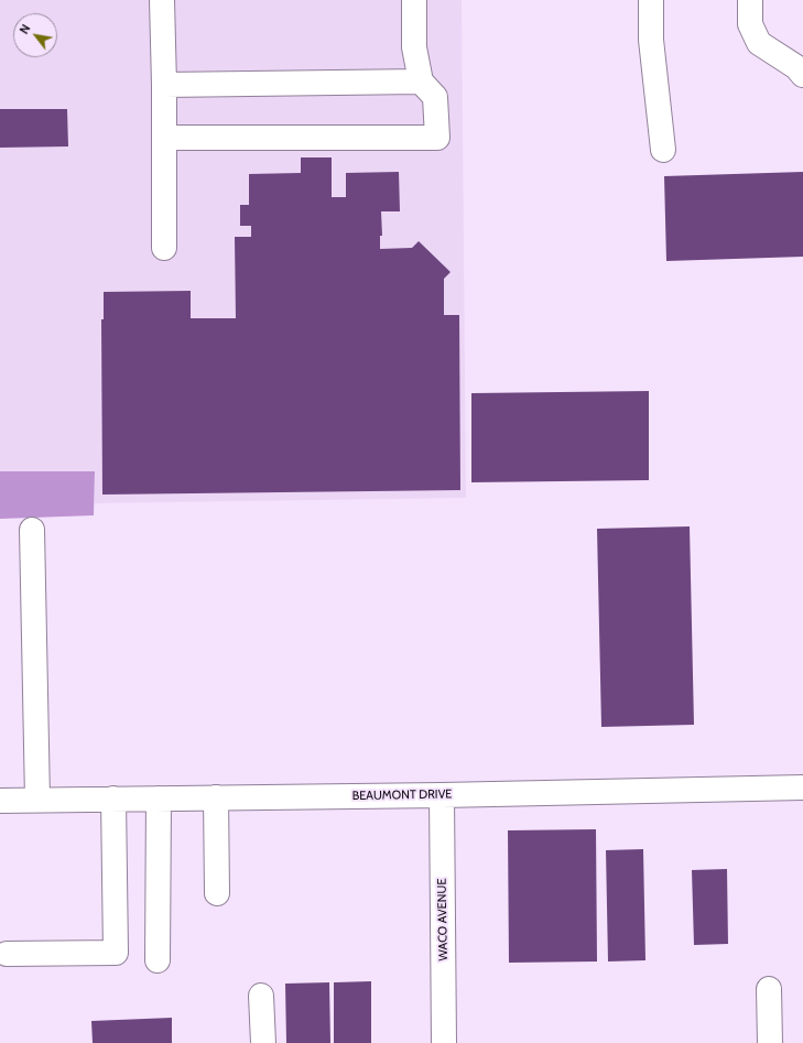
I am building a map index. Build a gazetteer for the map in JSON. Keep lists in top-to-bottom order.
{
  "streets": {
    "street": ["BEAUMONT DRIVE", "WACO AVENUE"]
  },
  "crossings": [
    ["BEAUMONT DRIVE", "WACO AVENUE"]
  ],
  "north": "top left"
}
